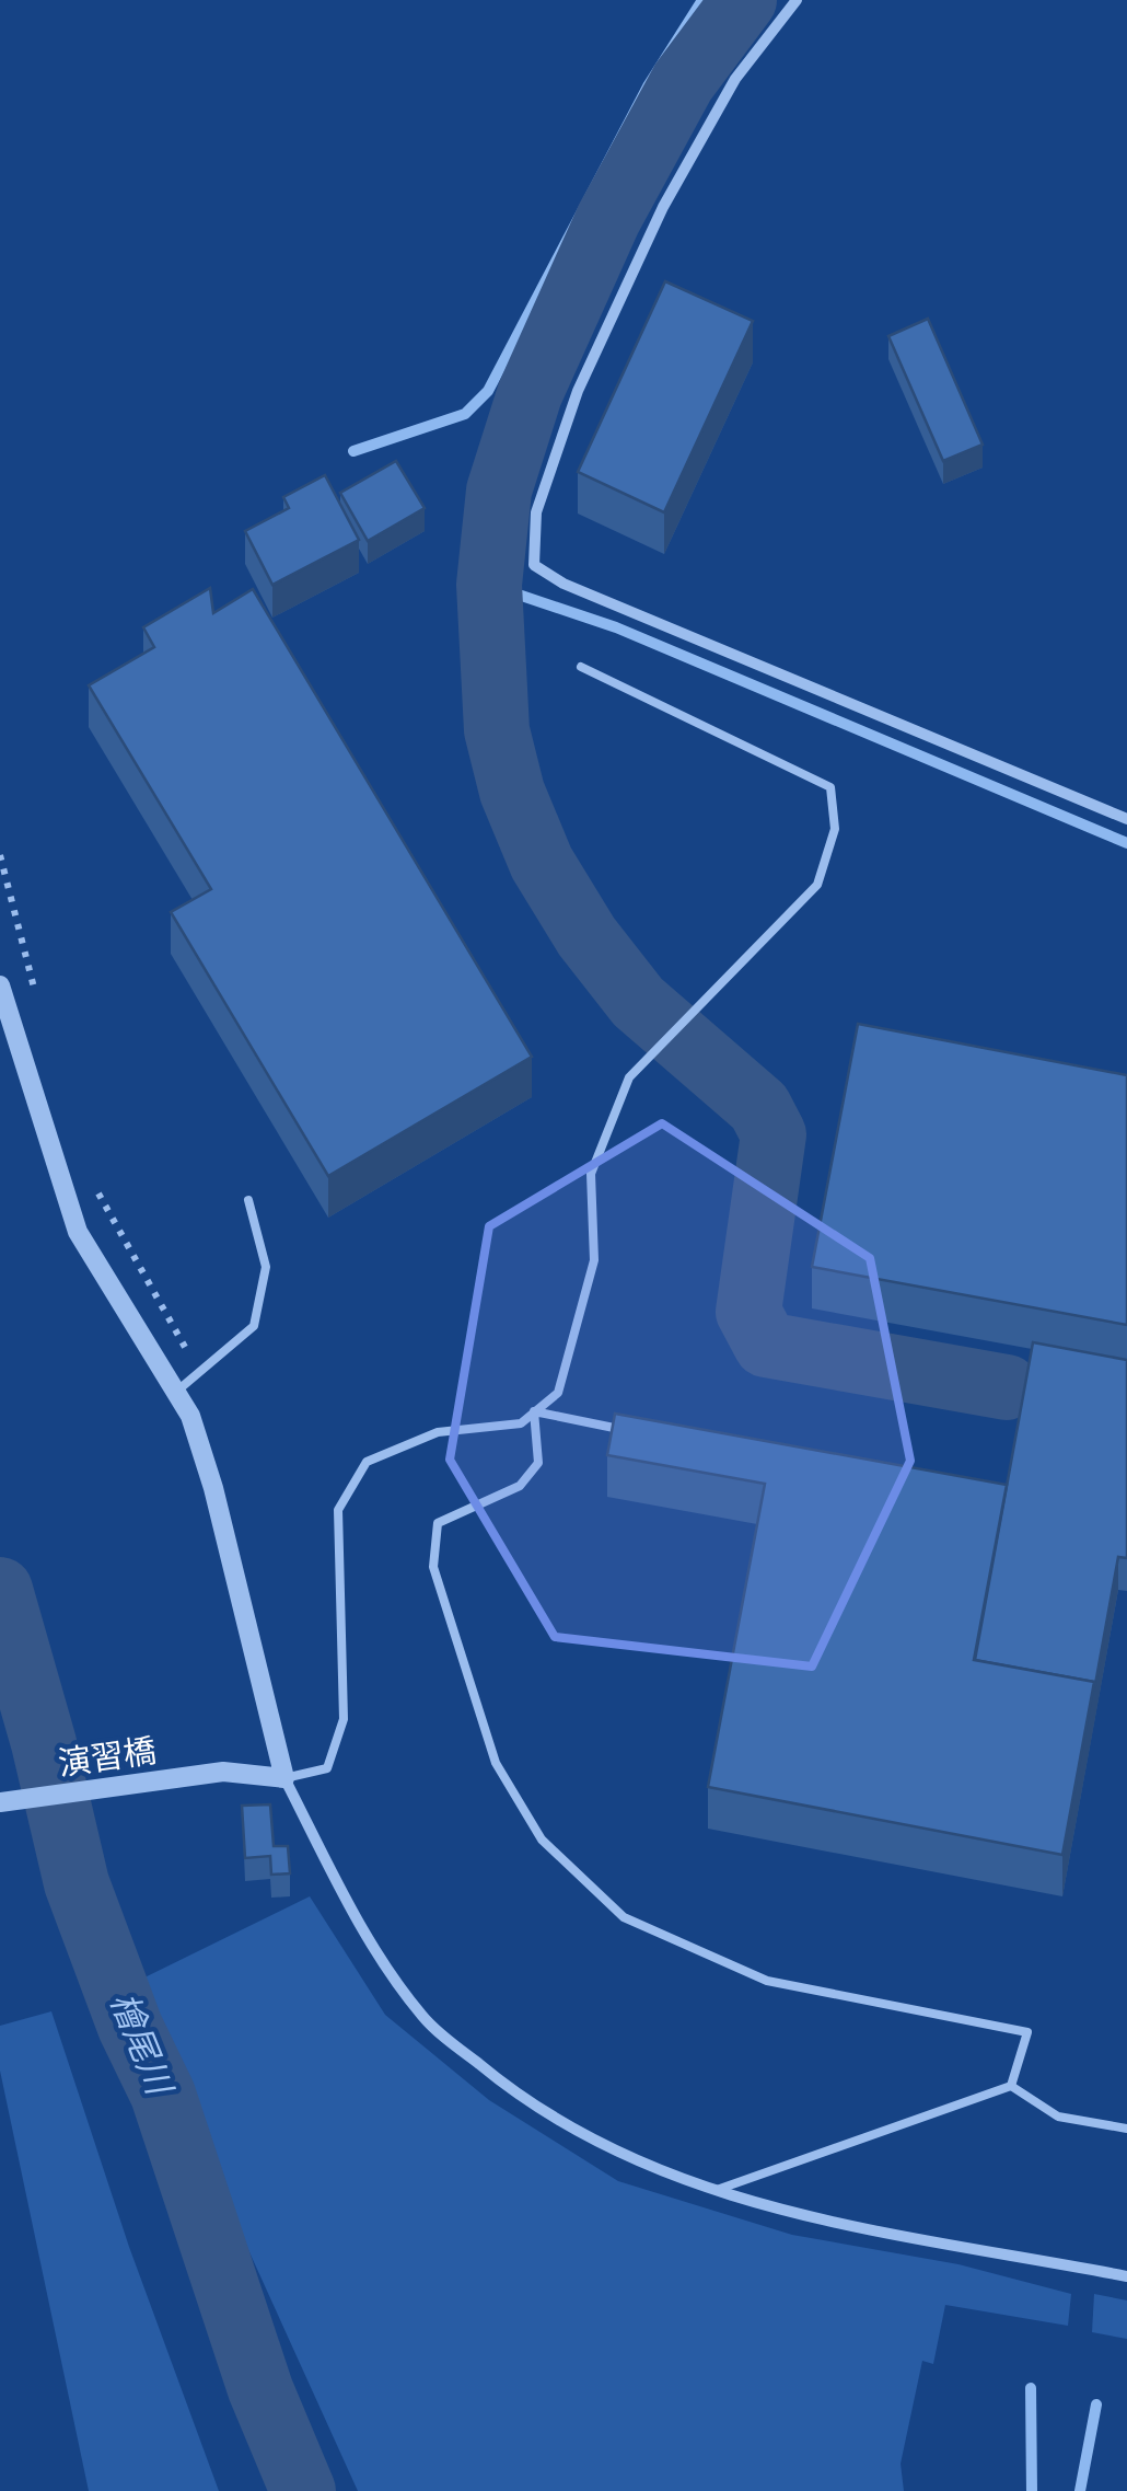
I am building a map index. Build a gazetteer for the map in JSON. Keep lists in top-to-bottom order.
{
  "streets": {
    "street": ["演習橋"]
  },
  "water": ["檜尾川"]
}
